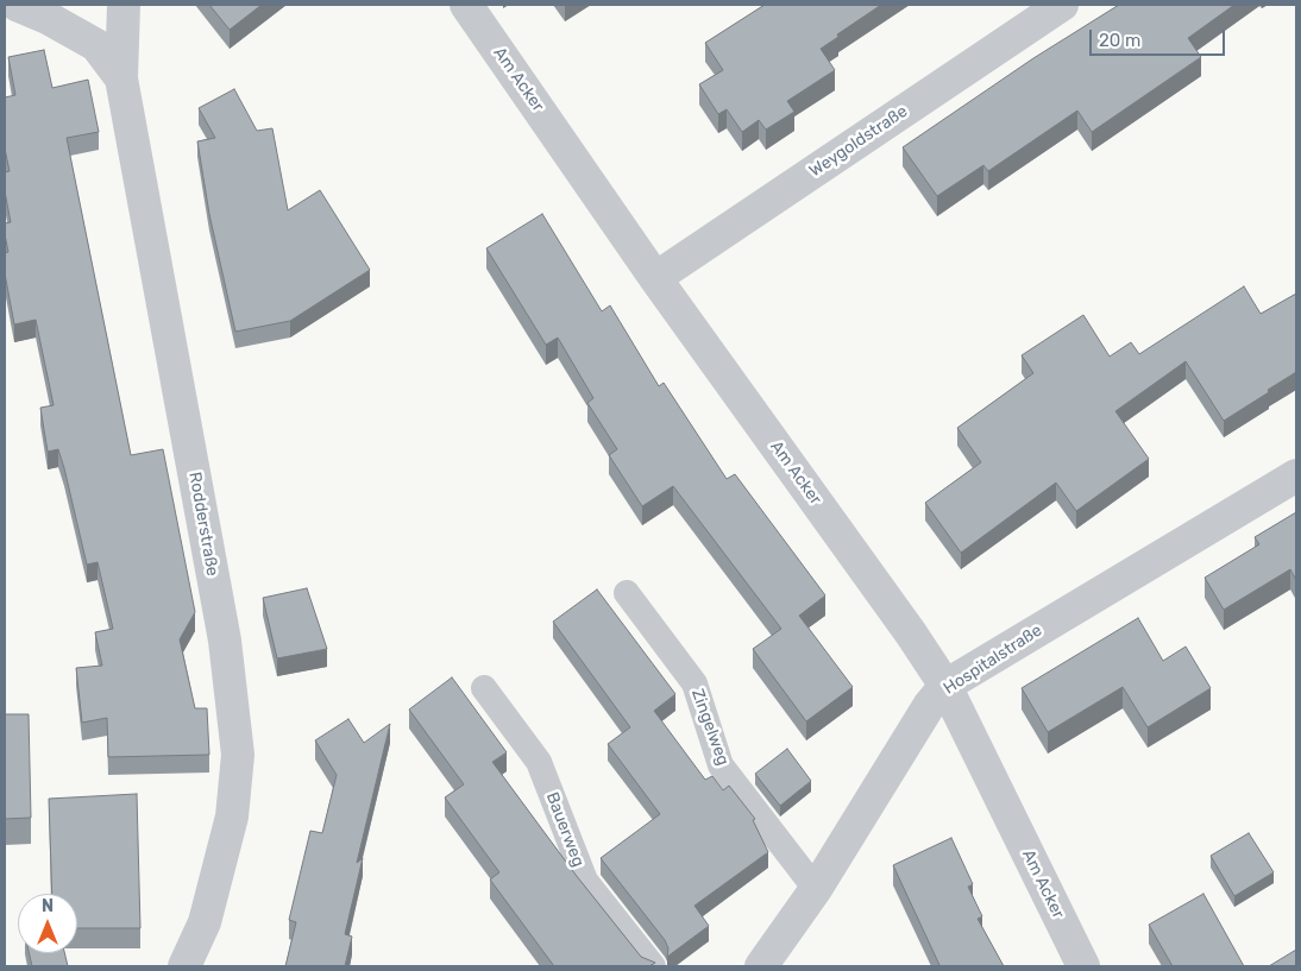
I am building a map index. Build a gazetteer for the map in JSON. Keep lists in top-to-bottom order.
{
  "streets": {
    "street": [
      "Am Acker",
      "Weygoldstraße",
      "Rodderstraße",
      "Hospitalstraße"
    ],
    "lane": ["Zingelweg", "Bauerweg"]
  },
  "crossings": [
    ["Am Acker", "Weygoldstraße"],
    ["Am Acker", "Hospitalstraße"],
    ["Hospitalstraße", "Zingelweg"]
  ],
  "scale_bar": "20 m",
  "north": "top"
}
